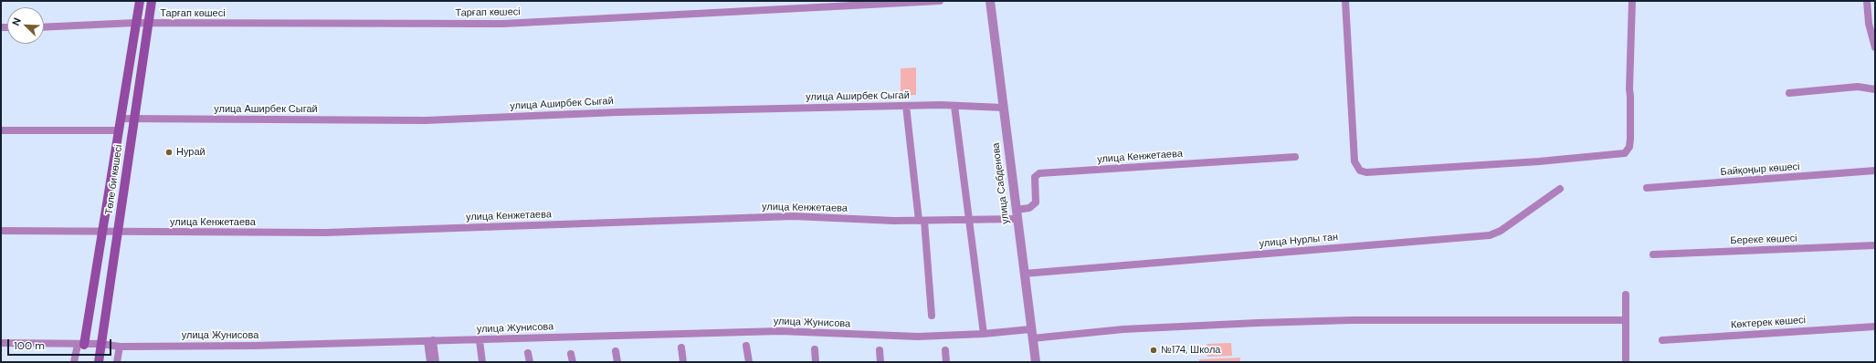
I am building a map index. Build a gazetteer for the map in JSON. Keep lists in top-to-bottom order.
{
  "streets": {
    "main road": ["Төле би көшесі"],
    "street": [
      "Тарғап көшесі",
      "улица Аширбек Сыгай",
      "улица Кенжетаева",
      "Байқоңыр көшесі",
      "улица Сабденова",
      "Береке көшесі",
      "улица Нурлы тан",
      "улица Жунисова",
      "Көктерек көшесі"
    ]
  },
  "crossings": [
    ["Тарғап көшесі", "Төле би көшесі"],
    ["улица Аширбек Сыгай", "Төле би көшесі"],
    ["улица Аширбек Сыгай", "улица Сабденова"],
    ["улица Кенжетаева", "Төле би көшесі"],
    ["улица Кенжетаева", "улица Сабденова"],
    ["Төле би көшесі", "улица Жунисова"],
    ["улица Сабденова", "улица Нурлы тан"],
    ["улица Сабденова", "улица Жунисова"]
  ],
  "places": ["Нурай", "№174, Школа"],
  "scale_bar": "100 m",
  "north": "top left"
}
